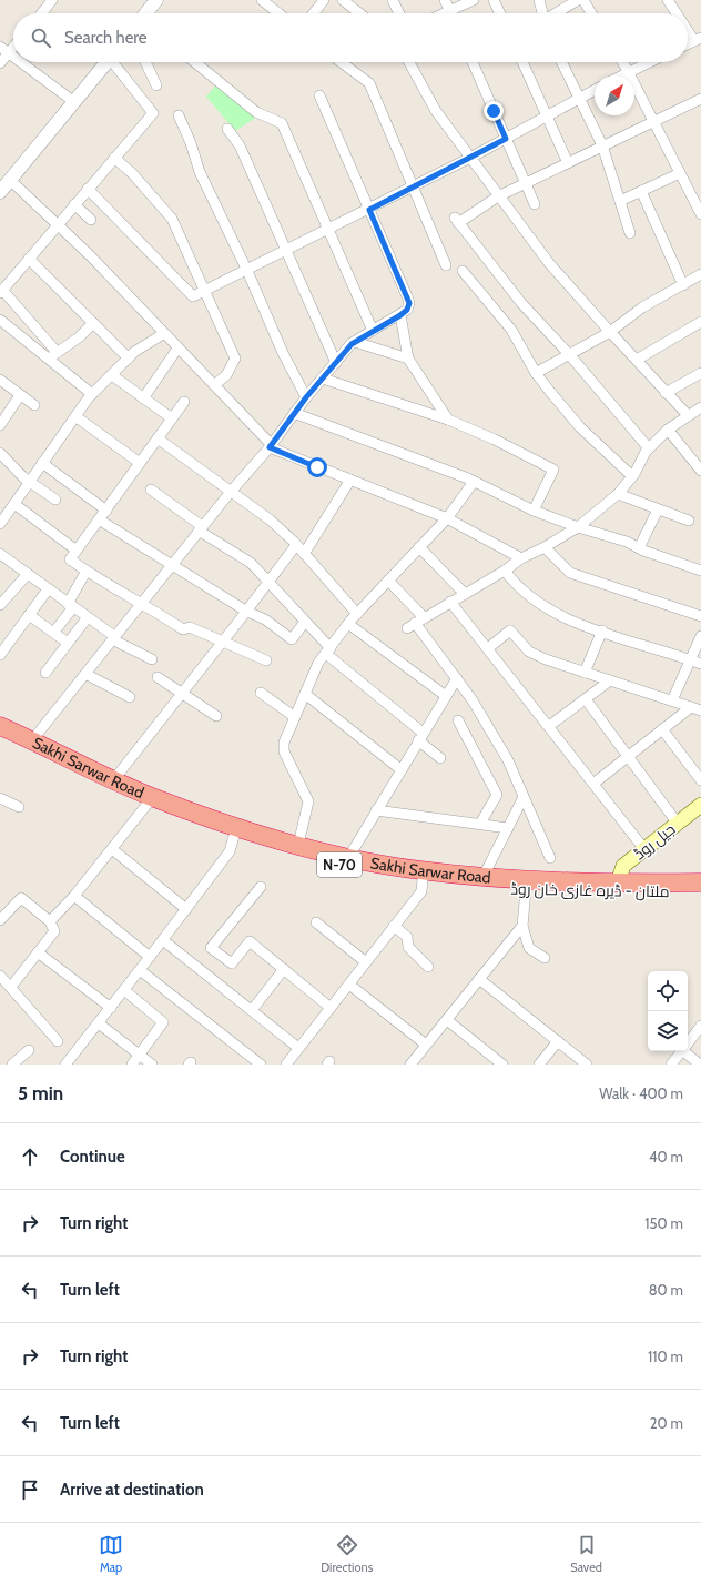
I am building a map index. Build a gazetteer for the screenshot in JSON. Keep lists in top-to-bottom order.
{
  "streets": {
    "highway": ["Sakhi Sarwar Road", "N-70", "ملتان - ڈیرہ غازی خان روڈ"],
    "main road": ["جیل روڈ"]
  },
  "crossings": [
    ["Sakhi Sarwar Road", "جیل روڈ"],
    ["Sakhi Sarwar Road", "ملتان - ڈیرہ غازی خان روڈ"]
  ],
  "north": "top right",
  "page": {
    "search": "Search here",
    "heading": ["5 min", "Walk · 400 m"],
    "list": [
      ["Continue", "40 m"],
      ["Turn right", "150 m"],
      ["Turn left", "80 m"],
      ["Turn right", "110 m"],
      ["Turn left", "20 m"],
      "Arrive at destination"
    ],
    "nav": ["Map", "Directions", "Saved"]
  }
}
